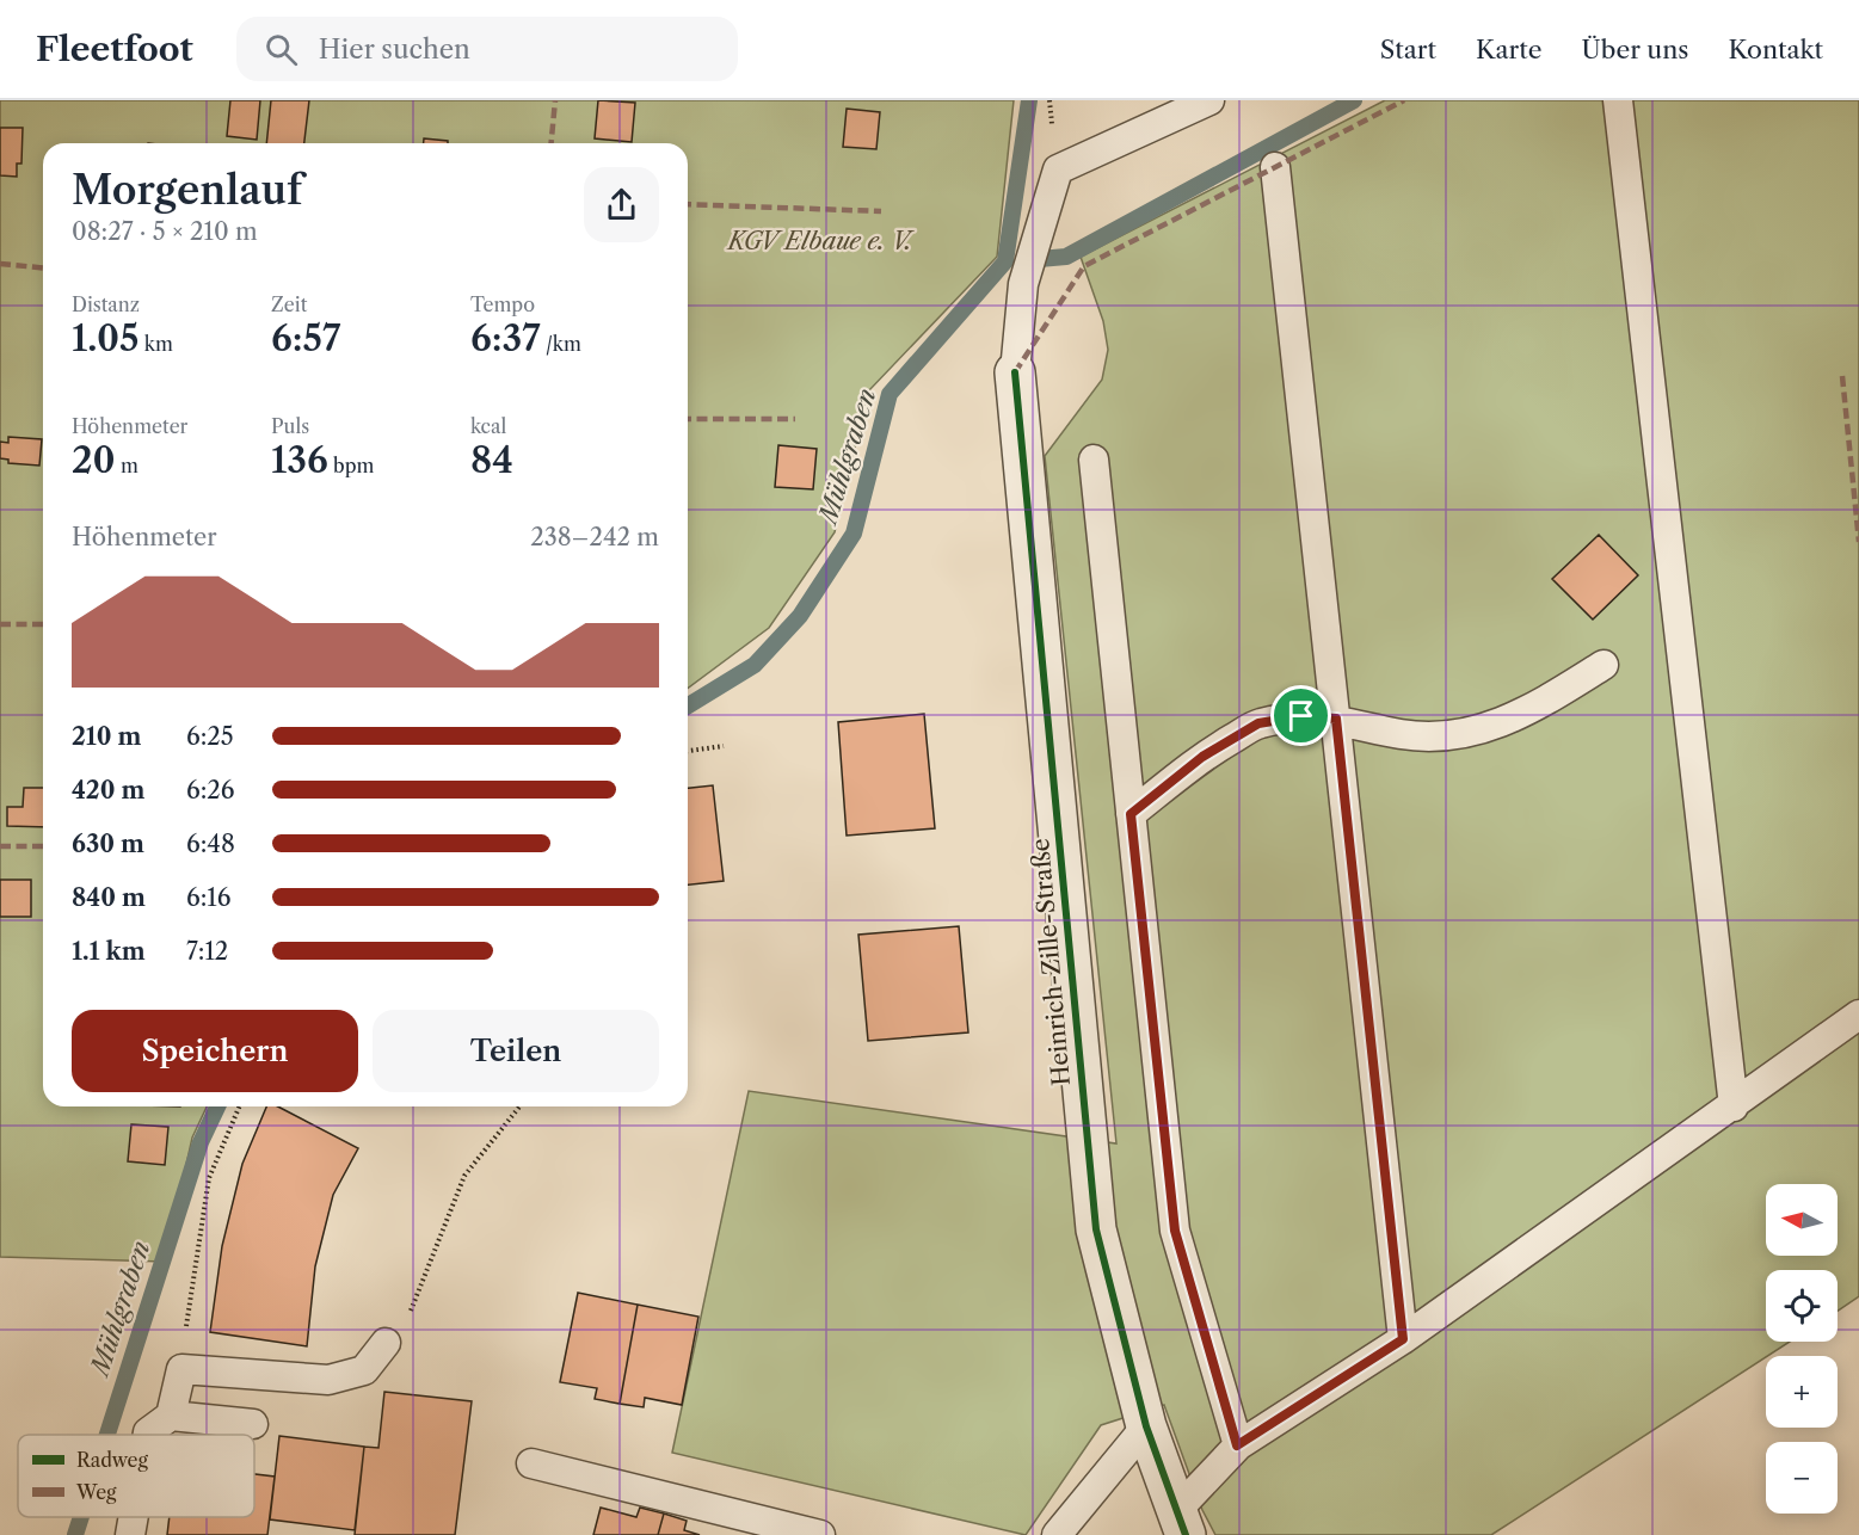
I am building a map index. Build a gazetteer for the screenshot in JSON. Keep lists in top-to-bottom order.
{
  "streets": {
    "street": ["Heinrich-Zille-Straße"]
  },
  "water": ["Mühlgraben"],
  "parks": ["KGV Elbaue e. V."],
  "legend": ["Radweg", "Weg"],
  "north": "left",
  "page": {
    "header": "Fleetfoot",
    "search": "Hier suchen",
    "nav": [
      "Start",
      "Karte",
      "Über uns",
      "Kontakt"
    ],
    "heading": ["Morgenlauf", "08:27 · 5 × 210 m"],
    "stats": [
      ["Distanz", "1.05 km"],
      ["Zeit", "6:57"],
      ["Tempo", "6:37 /km"],
      ["Höhenmeter", "20 m"],
      ["Puls", "136 bpm"],
      ["kcal", "84"]
    ],
    "chart": ["Höhenmeter", "238–242 m"],
    "list": [
      {
        "name": "210 m",
        "note": "6:25"
      },
      {
        "name": "420 m",
        "note": "6:26"
      },
      {
        "name": "630 m",
        "note": "6:48"
      },
      {
        "name": "840 m",
        "note": "6:16"
      },
      {
        "name": "1.1 km",
        "note": "7:12"
      }
    ],
    "buttons": ["Speichern", "Teilen"],
    "map_buttons": ["+", "−"]
  }
}
